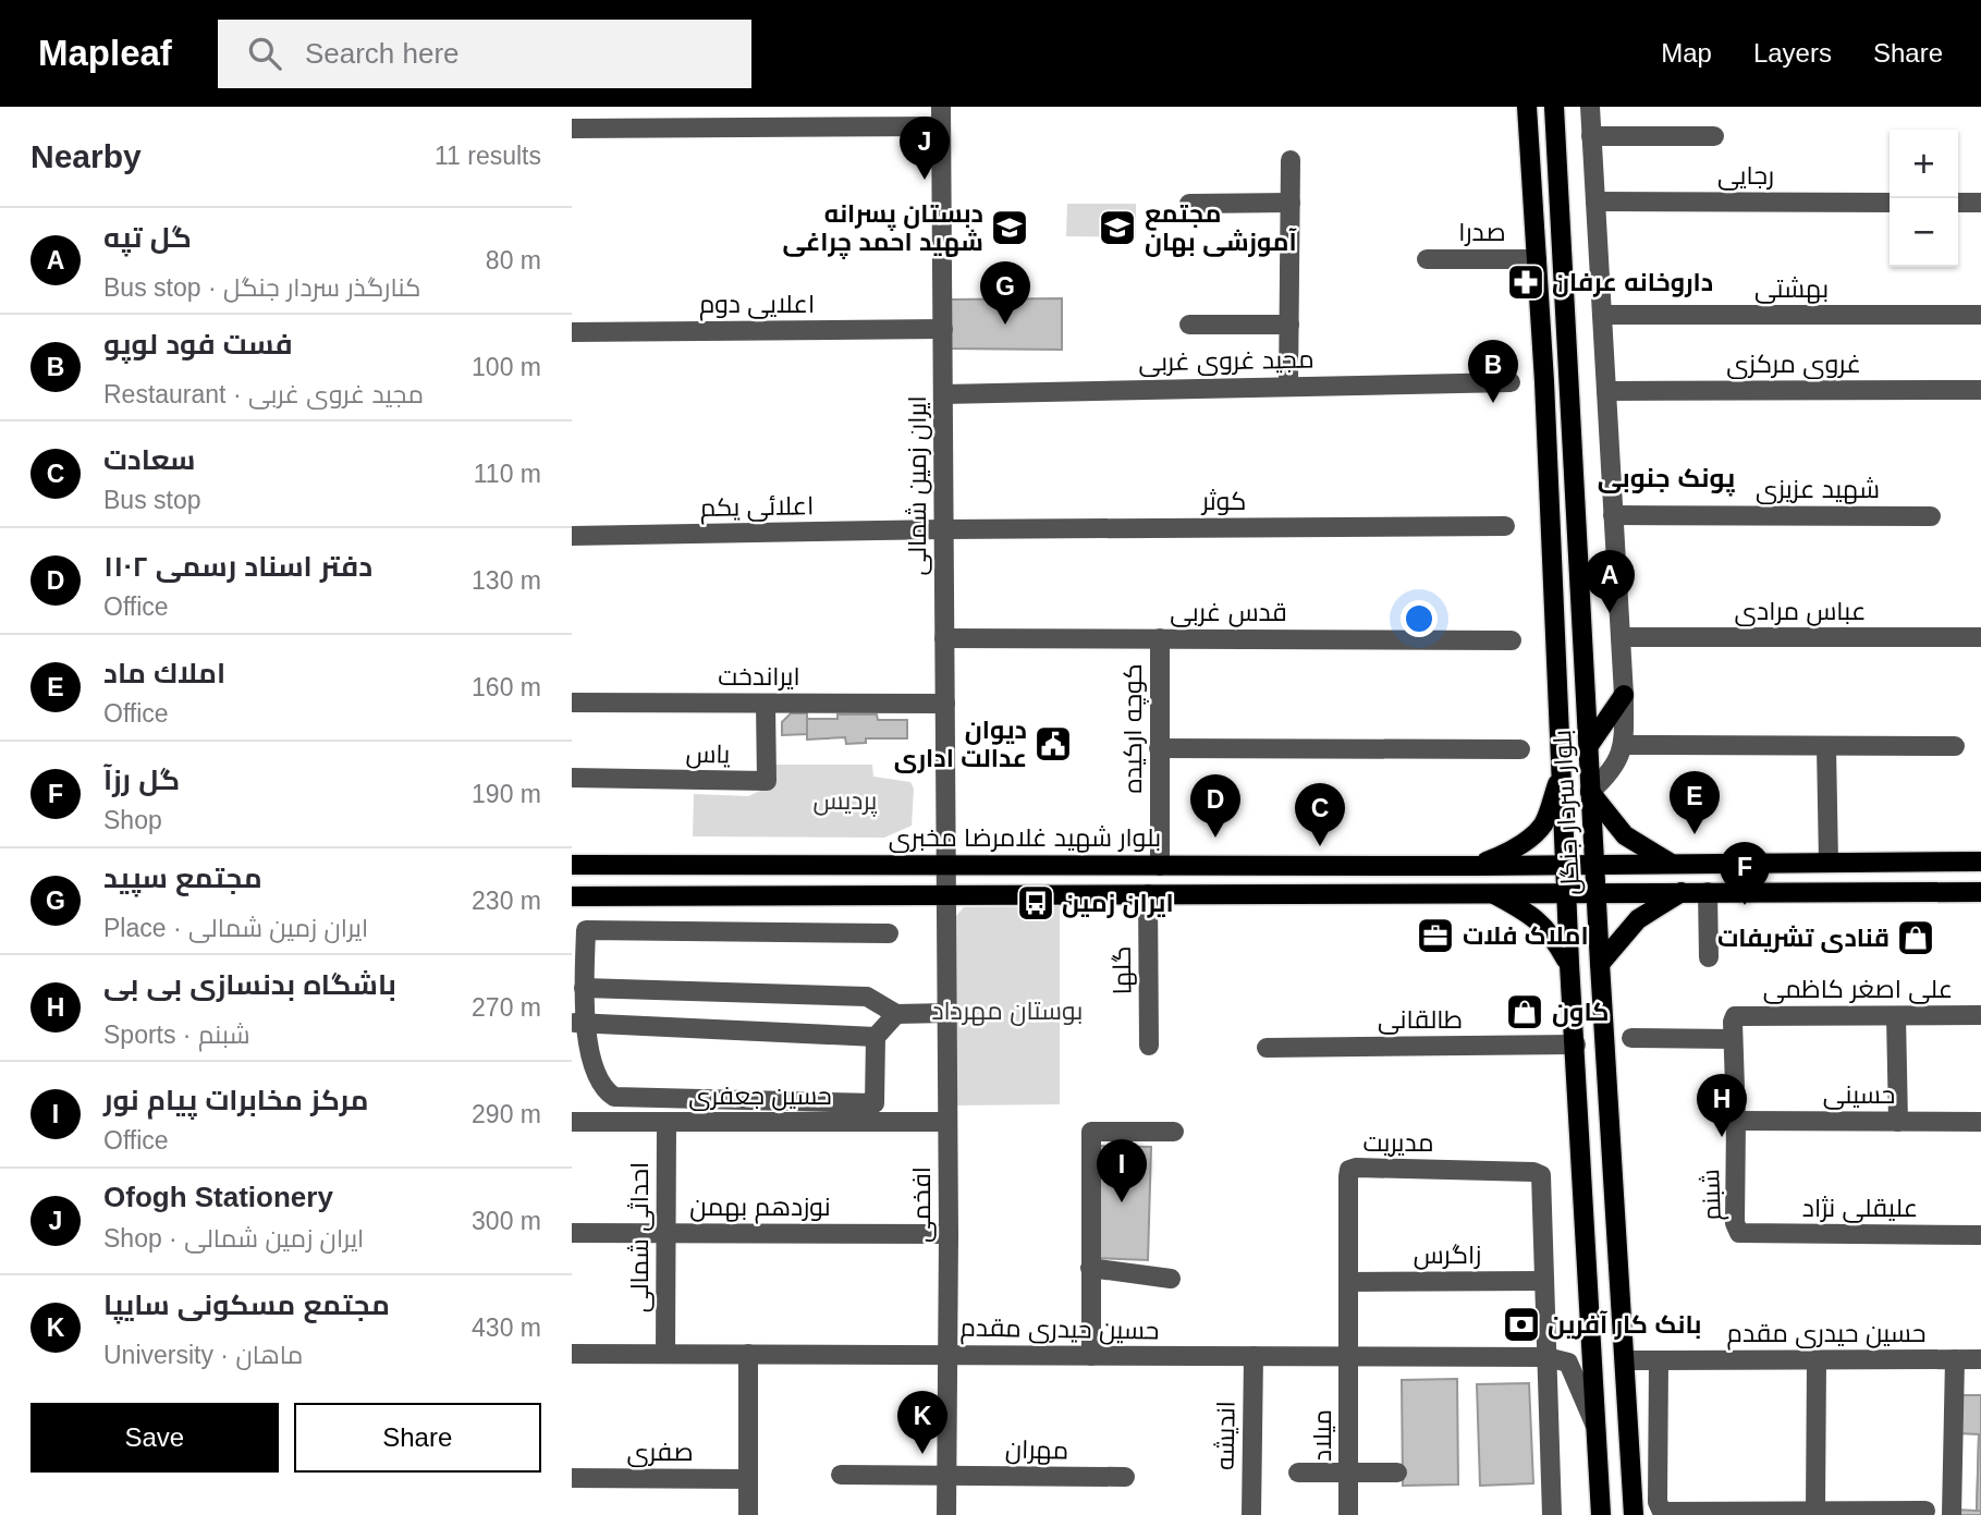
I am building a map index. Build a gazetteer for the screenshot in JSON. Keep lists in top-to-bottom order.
{
  "streets": {
    "main road": ["بلوار سردار جنگل", "بلوار شهید غلامرضا مخبری"],
    "street": [
      "رجایی",
      "صدرا",
      "بهشتی",
      "اعلایی دوم",
      "مجید غروی غربی",
      "غروی مرکزی",
      "ایران زمین شمالی",
      "شهید عزیزی",
      "کوثر",
      "اعلائی یکم",
      "عباس مرادی",
      "قدس غربی",
      "ایراندخت",
      "کوچه ارکیده",
      "یاس",
      "گلها",
      "علی اصغر کاظمی",
      "طالقانی",
      "حسینی",
      "حسین جعفری",
      "مدیریت",
      "شبنم",
      "افخمی",
      "نوزدهم بهمن",
      "علیقلی نژاد",
      "احداثی شمالی",
      "زاگرس",
      "حسین حیدری مقدم",
      "اندیشه",
      "میلاد",
      "مهران",
      "صفری"
    ]
  },
  "crossings": [
    ["صدرا", "بلوار سردار جنگل"],
    ["اعلایی دوم", "ایران زمین شمالی"],
    ["مجید غروی غربی", "ایران زمین شمالی"],
    ["ایران زمین شمالی", "کوثر"],
    ["ایران زمین شمالی", "اعلائی یکم"],
    ["ایران زمین شمالی", "قدس غربی"],
    ["ایران زمین شمالی", "ایراندخت"],
    ["ایران زمین شمالی", "بلوار شهید غلامرضا مخبری"],
    ["ایران زمین شمالی", "افخمی"],
    ["کوثر", "اعلائی یکم"],
    ["قدس غربی", "کوچه ارکیده"],
    ["ایراندخت", "یاس"],
    ["کوچه ارکیده", "بلوار شهید غلامرضا مخبری"],
    ["بلوار سردار جنگل", "بلوار شهید غلامرضا مخبری"],
    ["بلوار سردار جنگل", "طالقانی"],
    ["بلوار سردار جنگل", "حسین حیدری مقدم"],
    ["علی اصغر کاظمی", "شبنم"],
    ["حسینی", "شبنم"],
    ["حسین جعفری", "افخمی"],
    ["حسین جعفری", "احداثی شمالی"],
    ["مدیریت", "زاگرس"],
    ["مدیریت", "حسین حیدری مقدم"],
    ["مدیریت", "میلاد"],
    ["شبنم", "علیقلی نژاد"],
    ["افخمی", "نوزدهم بهمن"],
    ["افخمی", "حسین حیدری مقدم"],
    ["افخمی", "مهران"],
    ["نوزدهم بهمن", "احداثی شمالی"],
    ["احداثی شمالی", "حسین حیدری مقدم"],
    ["حسین حیدری مقدم", "اندیشه"],
    ["حسین حیدری مقدم", "میلاد"]
  ],
  "districts": ["پونک جنوبی"],
  "parks": ["پردیس", "بوستان مهرداد"],
  "places": {
    "school or university": ["دبستان پسرانه شهید احمد چراغی", "مجتمع آموزشی بهان"],
    "pharmacy": ["داروخانه عرفان"],
    "public building": ["دیوان عدالت اداری"],
    "bus stop": ["ایران زمین"],
    "office": ["املاک فلات"],
    "shop": ["قنادی تشریفات", "کاون"],
    "bank": ["بانک کار آفرین"]
  },
  "page": {
    "header": "Mapleaf",
    "search": "Search here",
    "nav": ["Map", "Layers", "Share"],
    "heading": ["Nearby", "11 results"],
    "pins": [
      "J",
      "G",
      "B",
      "A",
      "E",
      "D",
      "C",
      "F",
      "H",
      "I",
      "K"
    ],
    "map_buttons": ["+", "−"],
    "list": [
      {
        "mark": "A",
        "name": "گل تپه",
        "note": "Bus stop · کنارگذر سردار جنگل",
        "value": "80 m"
      },
      {
        "mark": "B",
        "name": "فست فود لوپو",
        "note": "Restaurant · مجید غروی غربی",
        "value": "100 m"
      },
      {
        "mark": "C",
        "name": "سعادت",
        "note": "Bus stop",
        "value": "110 m"
      },
      {
        "mark": "D",
        "name": "دفتر اسناد رسمی ۱۱۰۲",
        "note": "Office",
        "value": "130 m"
      },
      {
        "mark": "E",
        "name": "املاك ماد",
        "note": "Office",
        "value": "160 m"
      },
      {
        "mark": "F",
        "name": "گل رزآ",
        "note": "Shop",
        "value": "190 m"
      },
      {
        "mark": "G",
        "name": "مجتمع سپید",
        "note": "Place · ایران زمین شمالی",
        "value": "230 m"
      },
      {
        "mark": "H",
        "name": "باشگاه بدنسازی بی بی",
        "note": "Sports · شبنم",
        "value": "270 m"
      },
      {
        "mark": "I",
        "name": "مرکز مخابرات پیام نور",
        "note": "Office",
        "value": "290 m"
      },
      {
        "mark": "J",
        "name": "Ofogh Stationery",
        "note": "Shop · ایران زمین شمالی",
        "value": "300 m"
      },
      {
        "mark": "K",
        "name": "مجتمع مسکونی سایپا",
        "note": "University · ماهان",
        "value": "430 m"
      }
    ],
    "buttons": ["Save", "Share"]
  }
}
